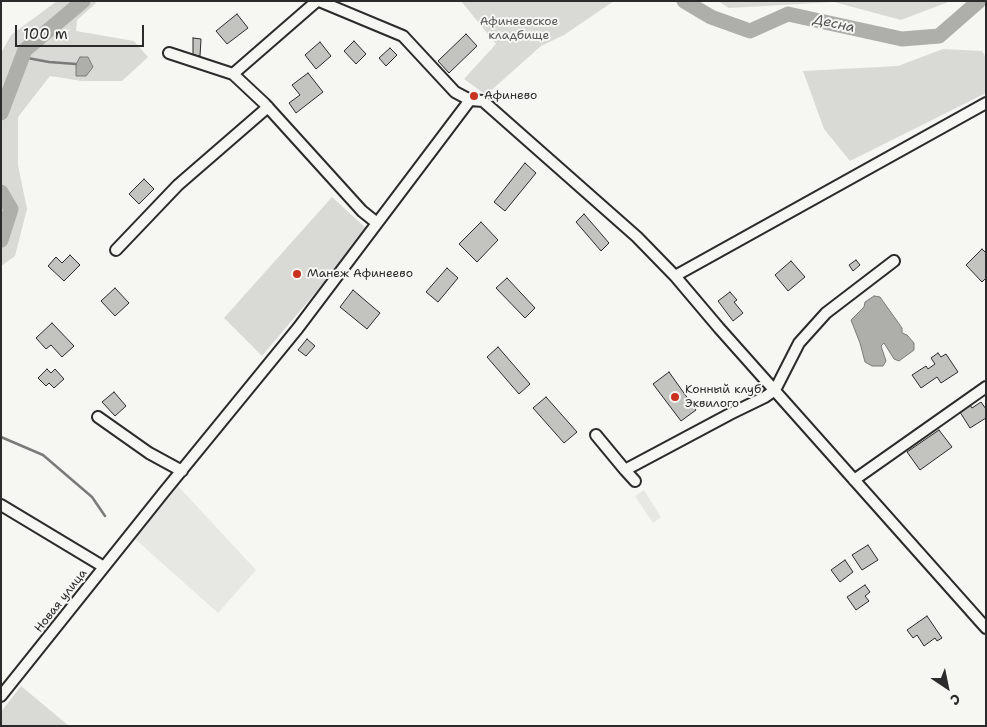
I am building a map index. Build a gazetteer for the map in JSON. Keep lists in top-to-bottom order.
{
  "streets": {
    "street": ["Новая улица"]
  },
  "water": ["Десна"],
  "parks": ["Афинеевское кладбище"],
  "places": ["Афинево", "Манеж Афинеево", "Конный клуб Эквилого"],
  "scale_bar": "100 m",
  "north": "bottom right"
}
